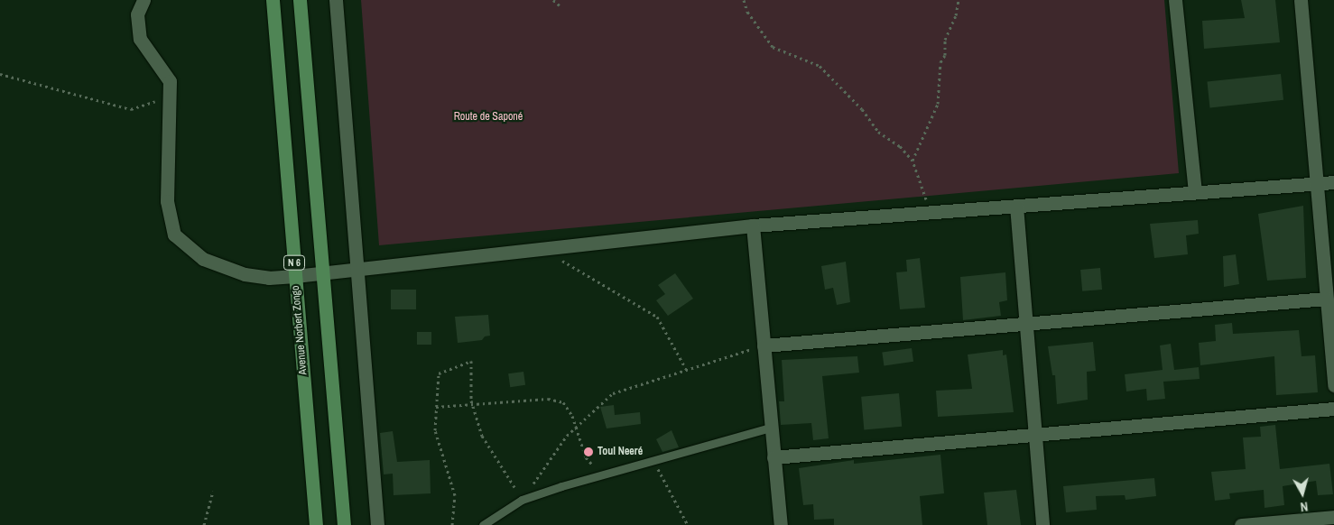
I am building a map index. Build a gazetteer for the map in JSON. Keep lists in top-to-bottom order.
{
  "streets": {
    "main road": ["N 6", "Avenue Norbert Zongo"]
  },
  "parks": ["Route de Saponé"],
  "places": ["Toul Neeré"],
  "north": "bottom"
}
